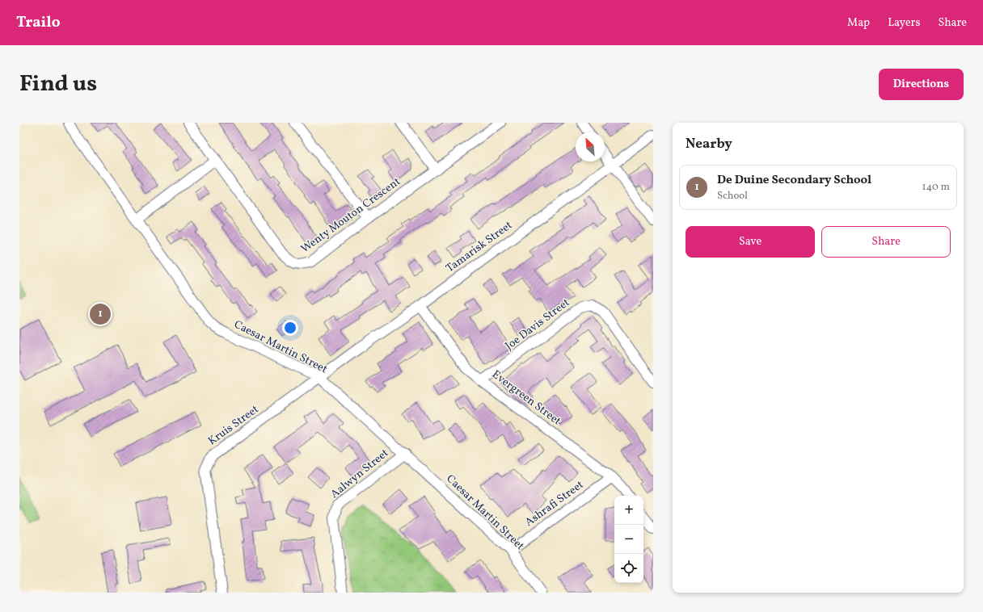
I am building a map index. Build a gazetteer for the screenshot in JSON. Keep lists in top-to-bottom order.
{
  "streets": {
    "street": [
      "Wenty Mouton Crescent",
      "Tamarisk Street",
      "Joe Davis Street",
      "Caesar Martin Street",
      "Evergreen Street",
      "Kruis Street",
      "Aalwyn Street",
      "Ashrafi Street"
    ]
  },
  "crossings": [
    ["Tamarisk Street", "Caesar Martin Street"],
    ["Tamarisk Street", "Evergreen Street"],
    ["Tamarisk Street", "Kruis Street"],
    ["Joe Davis Street", "Evergreen Street"],
    ["Caesar Martin Street", "Kruis Street"],
    ["Caesar Martin Street", "Aalwyn Street"],
    ["Caesar Martin Street", "Ashrafi Street"],
    ["Evergreen Street", "Ashrafi Street"]
  ],
  "north": "top left",
  "page": {
    "header": "Trailo",
    "nav": ["Map", "Layers", "Share"],
    "title": "Find us",
    "buttons": [
      "Directions",
      ["Save", "Share"]
    ],
    "heading": "Nearby",
    "list": [
      {
        "mark": "1",
        "name": "De Duine Secondary School",
        "note": "School",
        "value": "140 m"
      }
    ],
    "pins": "1",
    "map_buttons": ["+", "−"]
  }
}
